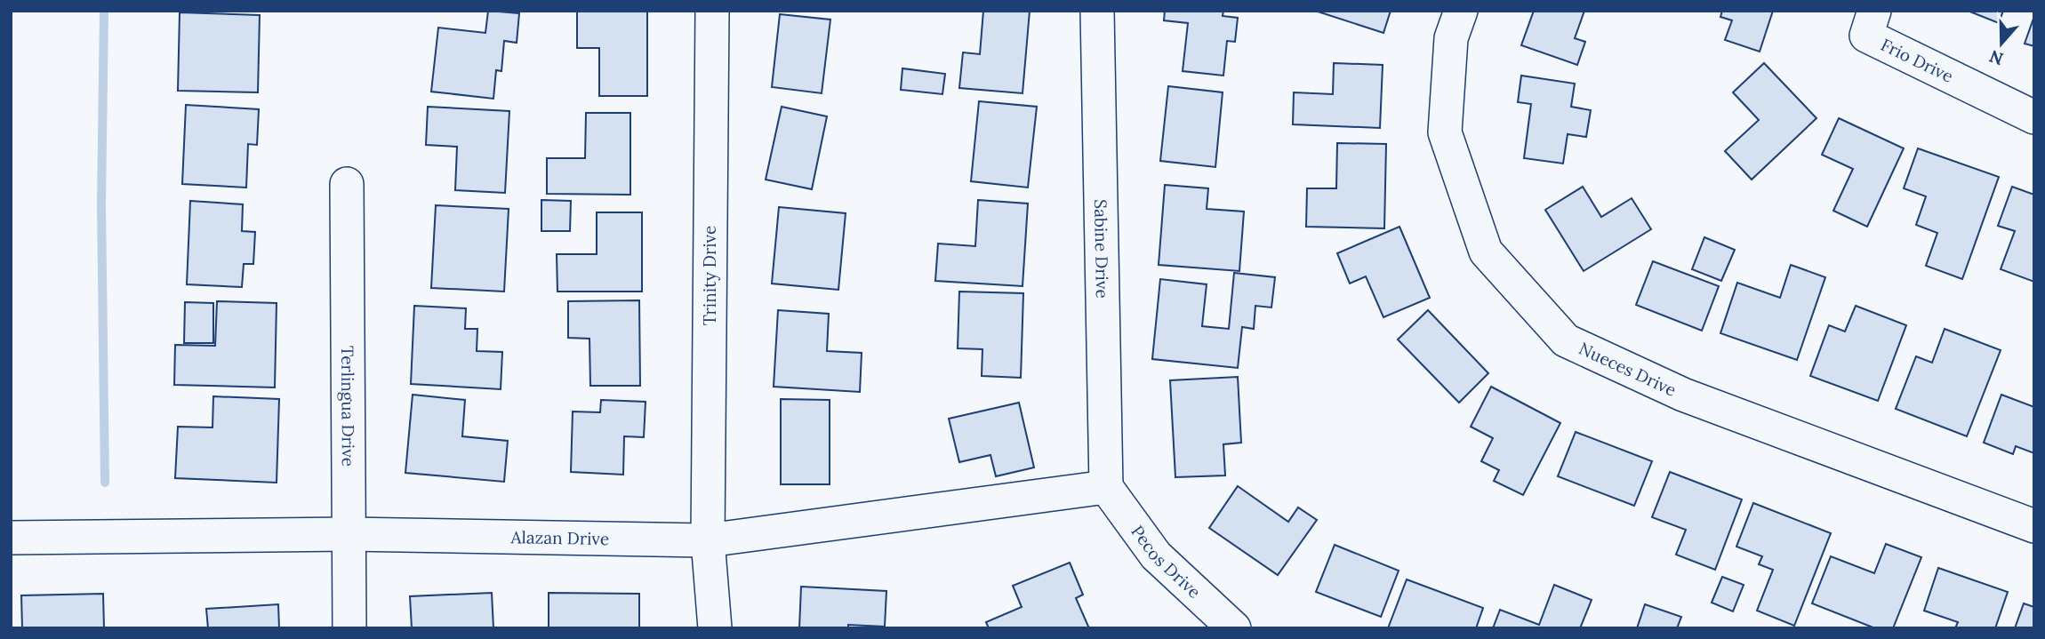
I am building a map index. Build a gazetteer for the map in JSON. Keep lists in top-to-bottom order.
{
  "streets": {
    "street": [
      "Frio Drive",
      "Sabine Drive",
      "Trinity Drive",
      "Nueces Drive",
      "Terlingua Drive",
      "Alazan Drive",
      "Pecos Drive"
    ]
  },
  "crossings": [
    ["Sabine Drive", "Alazan Drive"],
    ["Sabine Drive", "Pecos Drive"],
    ["Trinity Drive", "Alazan Drive"],
    ["Terlingua Drive", "Alazan Drive"],
    ["Alazan Drive", "Pecos Drive"]
  ],
  "north": "bottom"
}
